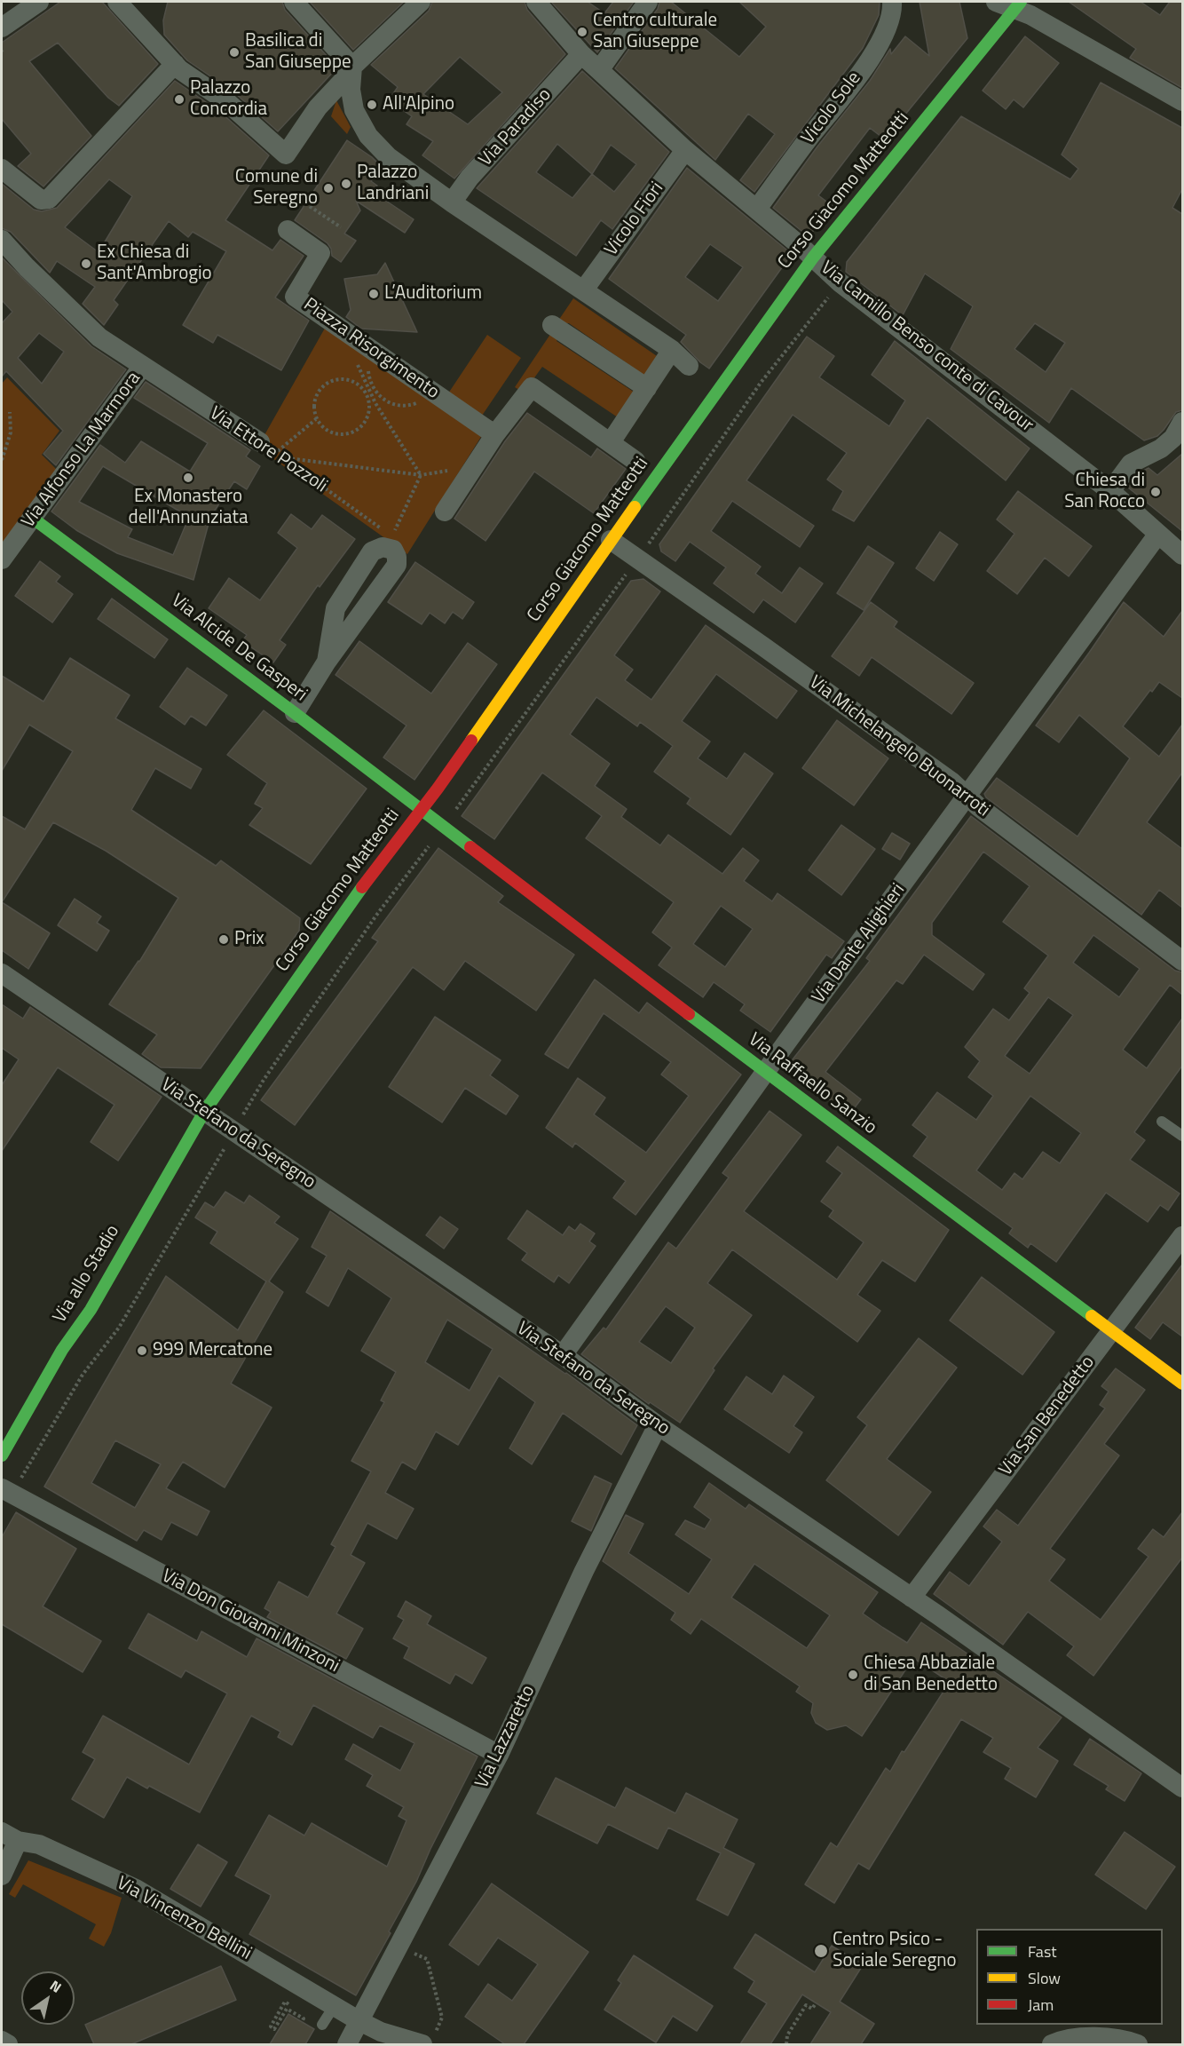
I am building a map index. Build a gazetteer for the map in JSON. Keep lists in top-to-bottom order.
{
  "streets": {
    "main road": [
      "Corso Giacomo Matteotti",
      "Via Alcide De Gasperi",
      "Via Raffaello Sanzio",
      "Via allo Stadio"
    ],
    "street": [
      "Vicolo Sole",
      "Via Paradiso",
      "Vicolo Fiori",
      "Via Camillo Benso conte di Cavour",
      "Piazza Risorgimento",
      "Via Alfonso La Marmora",
      "Via Ettore Pozzoli",
      "Via Michelangelo Buonarroti",
      "Via Dante Alighieri",
      "Via Stefano da Seregno",
      "Via San Benedetto",
      "Via Don Giovanni Minzoni",
      "Via Lazzaretto",
      "Via Vincenzo Bellini"
    ]
  },
  "crossings": [
    ["Vicolo Sole", "Via Camillo Benso conte di Cavour"],
    ["Via Paradiso", "Via Camillo Benso conte di Cavour"],
    ["Corso Giacomo Matteotti", "Via Camillo Benso conte di Cavour"],
    ["Corso Giacomo Matteotti", "Via Alcide De Gasperi"],
    ["Corso Giacomo Matteotti", "Via Michelangelo Buonarroti"],
    ["Corso Giacomo Matteotti", "Via Raffaello Sanzio"],
    ["Corso Giacomo Matteotti", "Via Stefano da Seregno"],
    ["Corso Giacomo Matteotti", "Via allo Stadio"],
    ["Vicolo Fiori", "Via Camillo Benso conte di Cavour"],
    ["Via Camillo Benso conte di Cavour", "Via Dante Alighieri"],
    ["Via Alfonso La Marmora", "Via Ettore Pozzoli"],
    ["Via Alfonso La Marmora", "Via Alcide De Gasperi"],
    ["Via Alcide De Gasperi", "Via Raffaello Sanzio"],
    ["Via Michelangelo Buonarroti", "Via Dante Alighieri"],
    ["Via Dante Alighieri", "Via Raffaello Sanzio"],
    ["Via Dante Alighieri", "Via Stefano da Seregno"],
    ["Via Raffaello Sanzio", "Via San Benedetto"],
    ["Via Stefano da Seregno", "Via allo Stadio"],
    ["Via Stefano da Seregno", "Via San Benedetto"],
    ["Via Stefano da Seregno", "Via Lazzaretto"],
    ["Via Don Giovanni Minzoni", "Via Lazzaretto"],
    ["Via Lazzaretto", "Via Vincenzo Bellini"]
  ],
  "places": [
    "Centro culturale San Giuseppe",
    "Basilica di San Giuseppe",
    "Palazzo Concordia",
    "All'Alpino",
    "Palazzo Landriani",
    "Comune di Seregno",
    "Ex Chiesa di Sant'Ambrogio",
    "L’Auditorium",
    "Ex Monastero dell'Annunziata",
    "Chiesa di San Rocco",
    "Prix",
    "999 Mercatone",
    "Chiesa Abbaziale di San Benedetto",
    "Centro Psico - Sociale Seregno"
  ],
  "legend": ["Fast", "Slow", "Jam"],
  "north": "top right"
}
